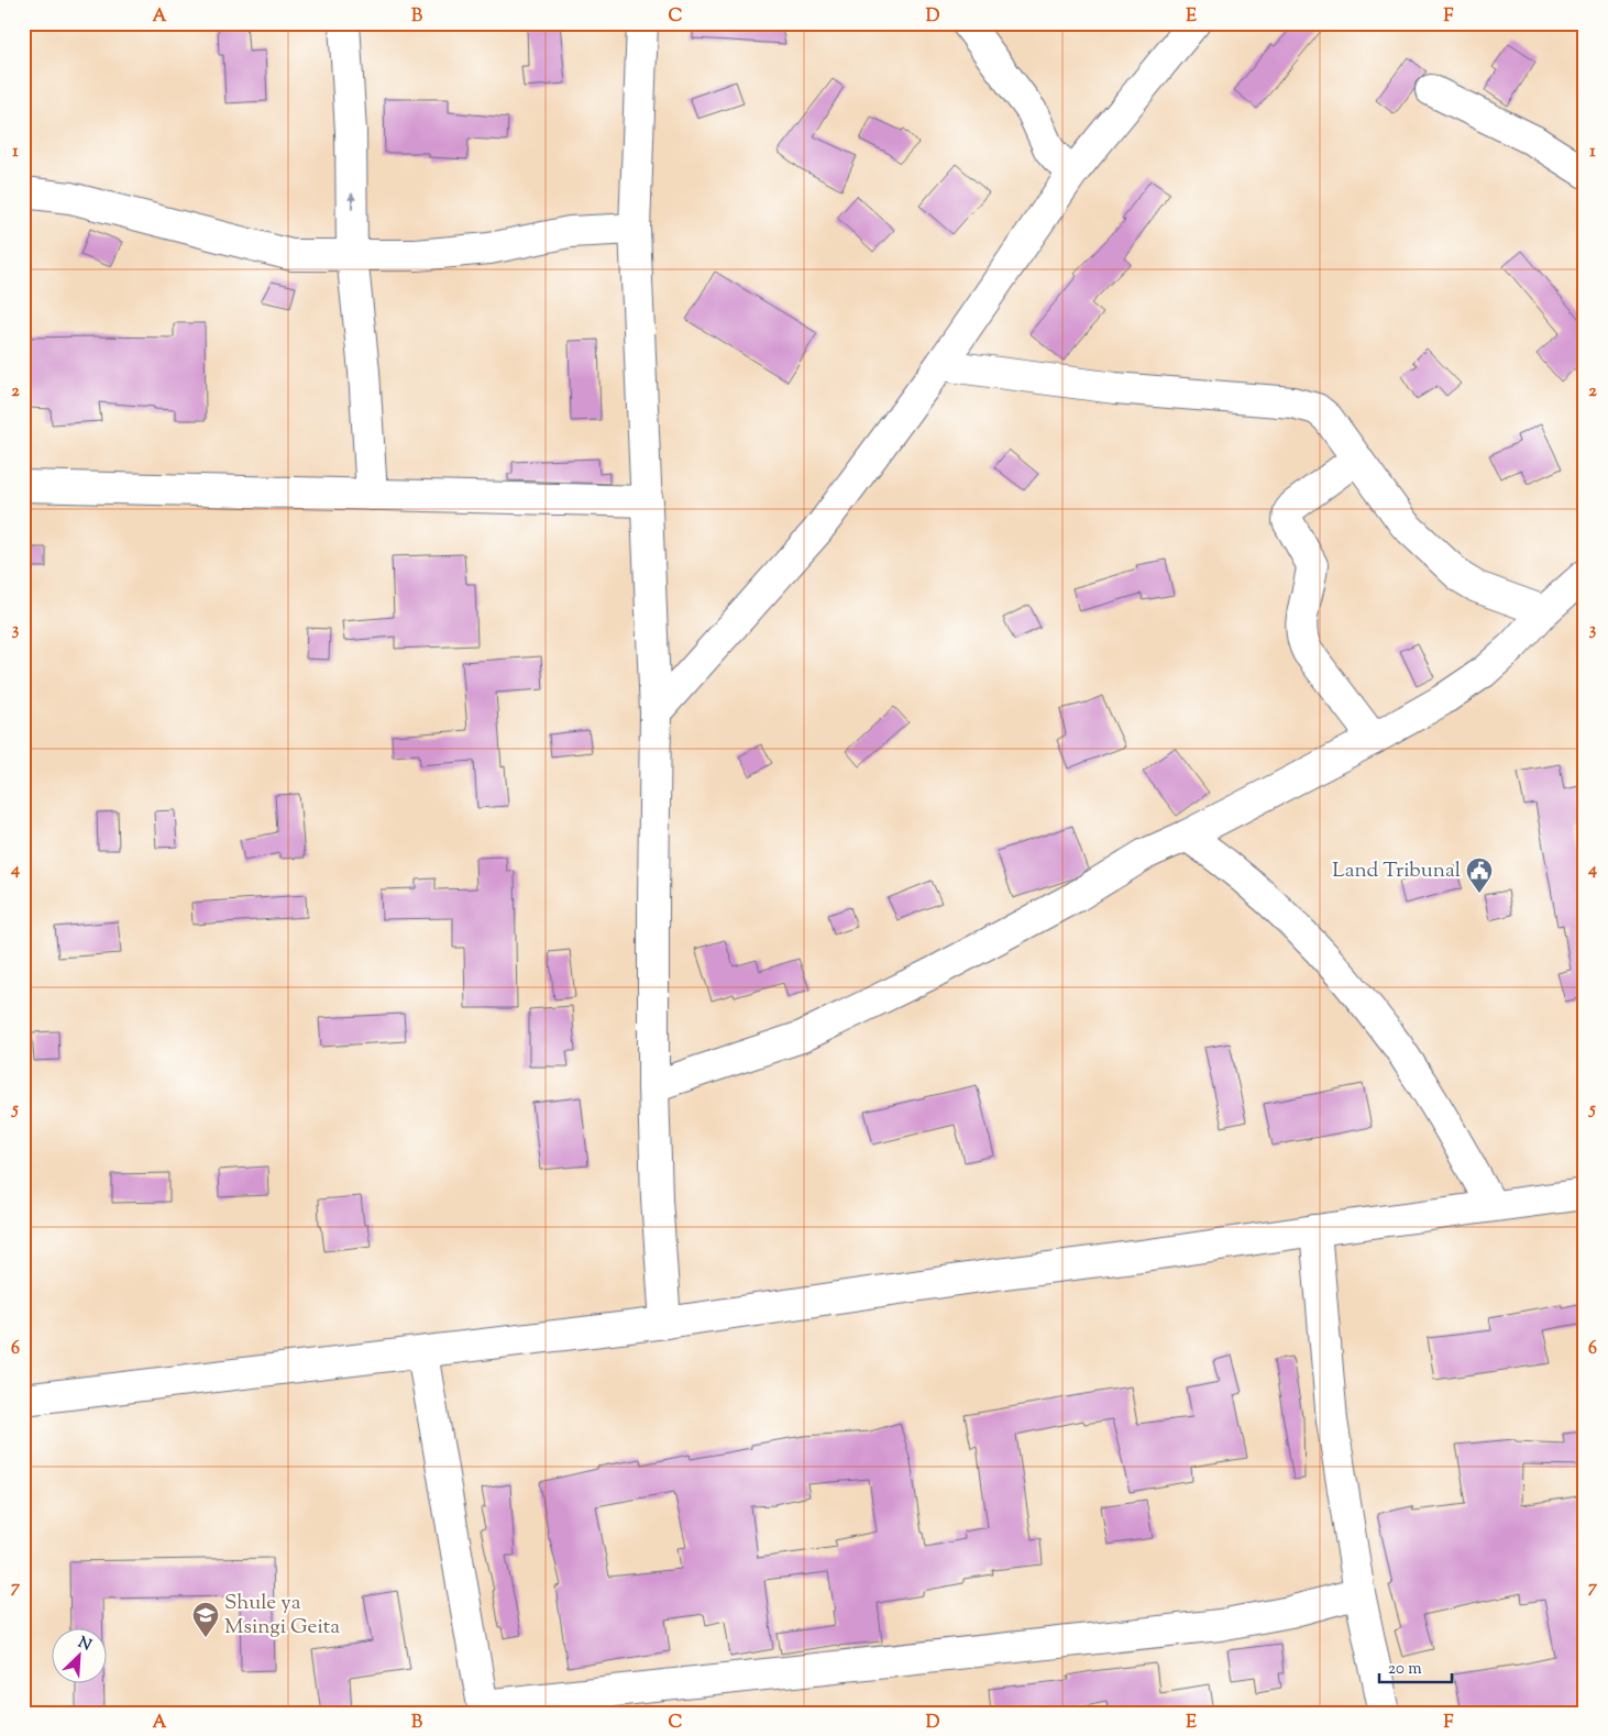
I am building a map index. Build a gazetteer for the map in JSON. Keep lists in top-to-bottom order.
{
  "places": {
    "public building": ["Land Tribunal"],
    "school or university": ["Shule ya Msingi Geita"]
  },
  "scale_bar": "20 m",
  "north": "top right",
  "grid": {
    "columns": [
      "A",
      "B",
      "C",
      "D",
      "E",
      "F"
    ],
    "rows": [
      "1",
      "2",
      "3",
      "4",
      "5",
      "6",
      "7"
    ]
  }
}
